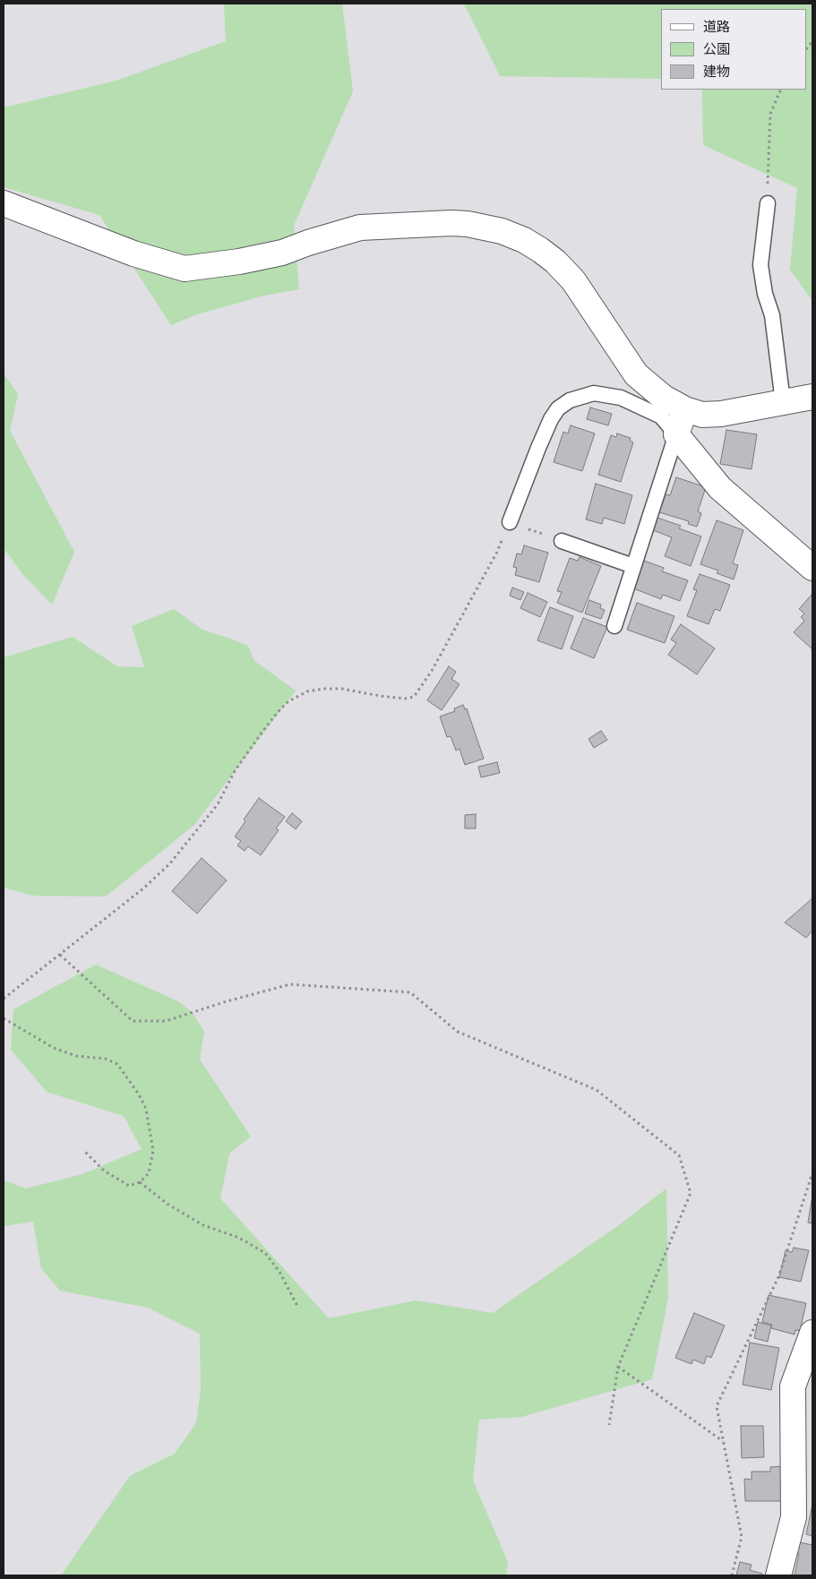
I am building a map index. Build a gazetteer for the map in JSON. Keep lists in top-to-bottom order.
{
  "legend": ["道路", "公園", "建物"]
}
